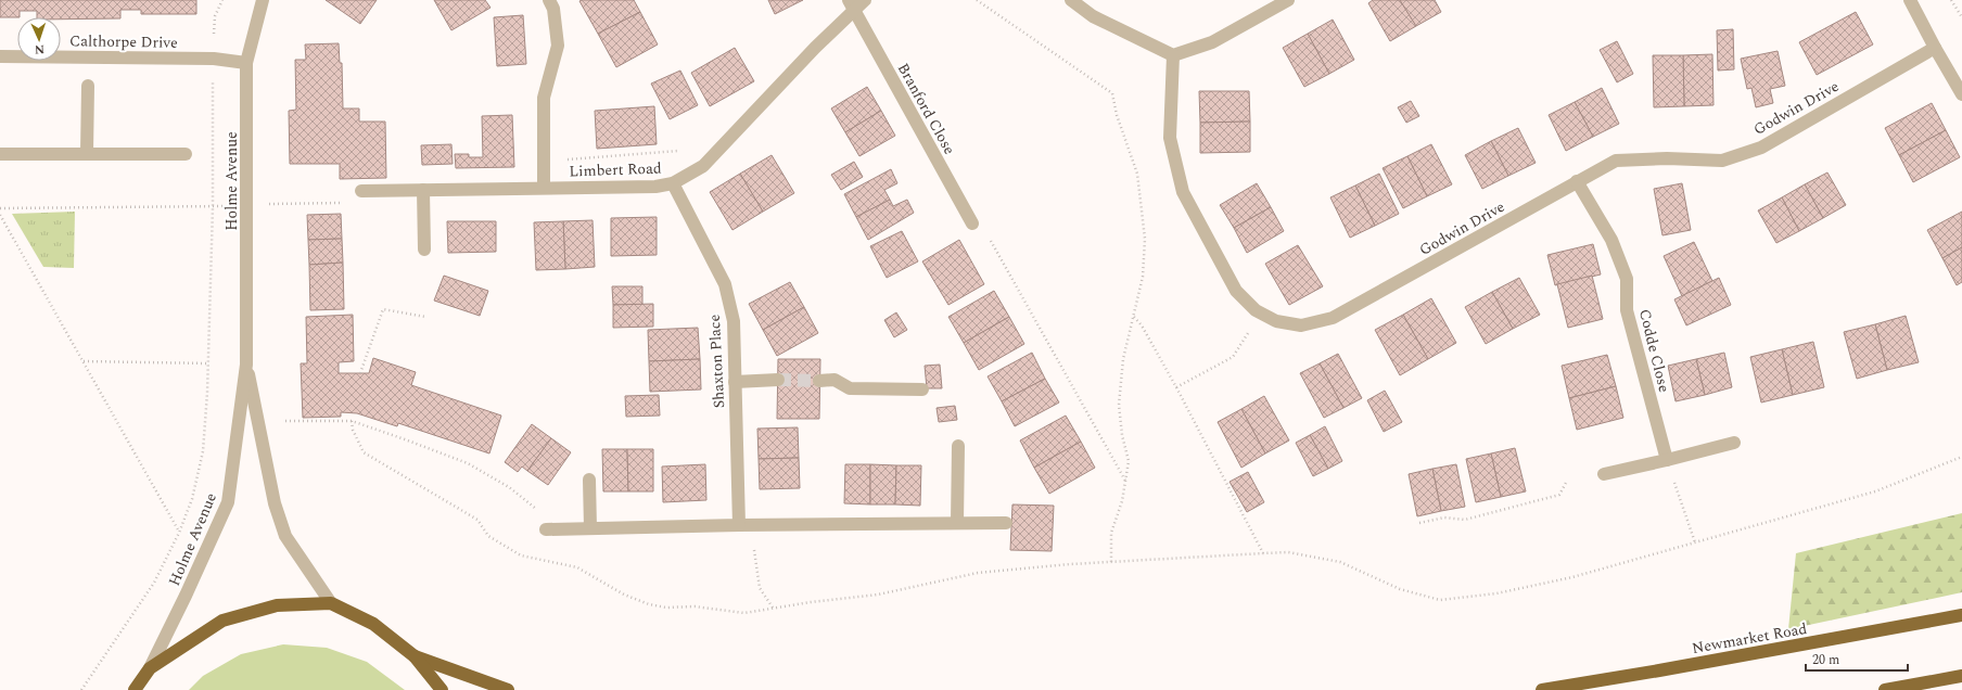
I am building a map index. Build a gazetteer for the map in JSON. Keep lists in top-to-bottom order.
{
  "streets": {
    "highway": ["Newmarket Road"],
    "street": [
      "Calthorpe Drive",
      "Godwin Drive",
      "Branford Close",
      "Limbert Road",
      "Holme Avenue",
      "Codde Close",
      "Shaxton Place"
    ]
  },
  "crossings": [
    ["Calthorpe Drive", "Holme Avenue"],
    ["Godwin Drive", "Codde Close"],
    ["Branford Close", "Limbert Road"],
    ["Limbert Road", "Shaxton Place"]
  ],
  "scale_bar": "20 m",
  "north": "bottom"
}
